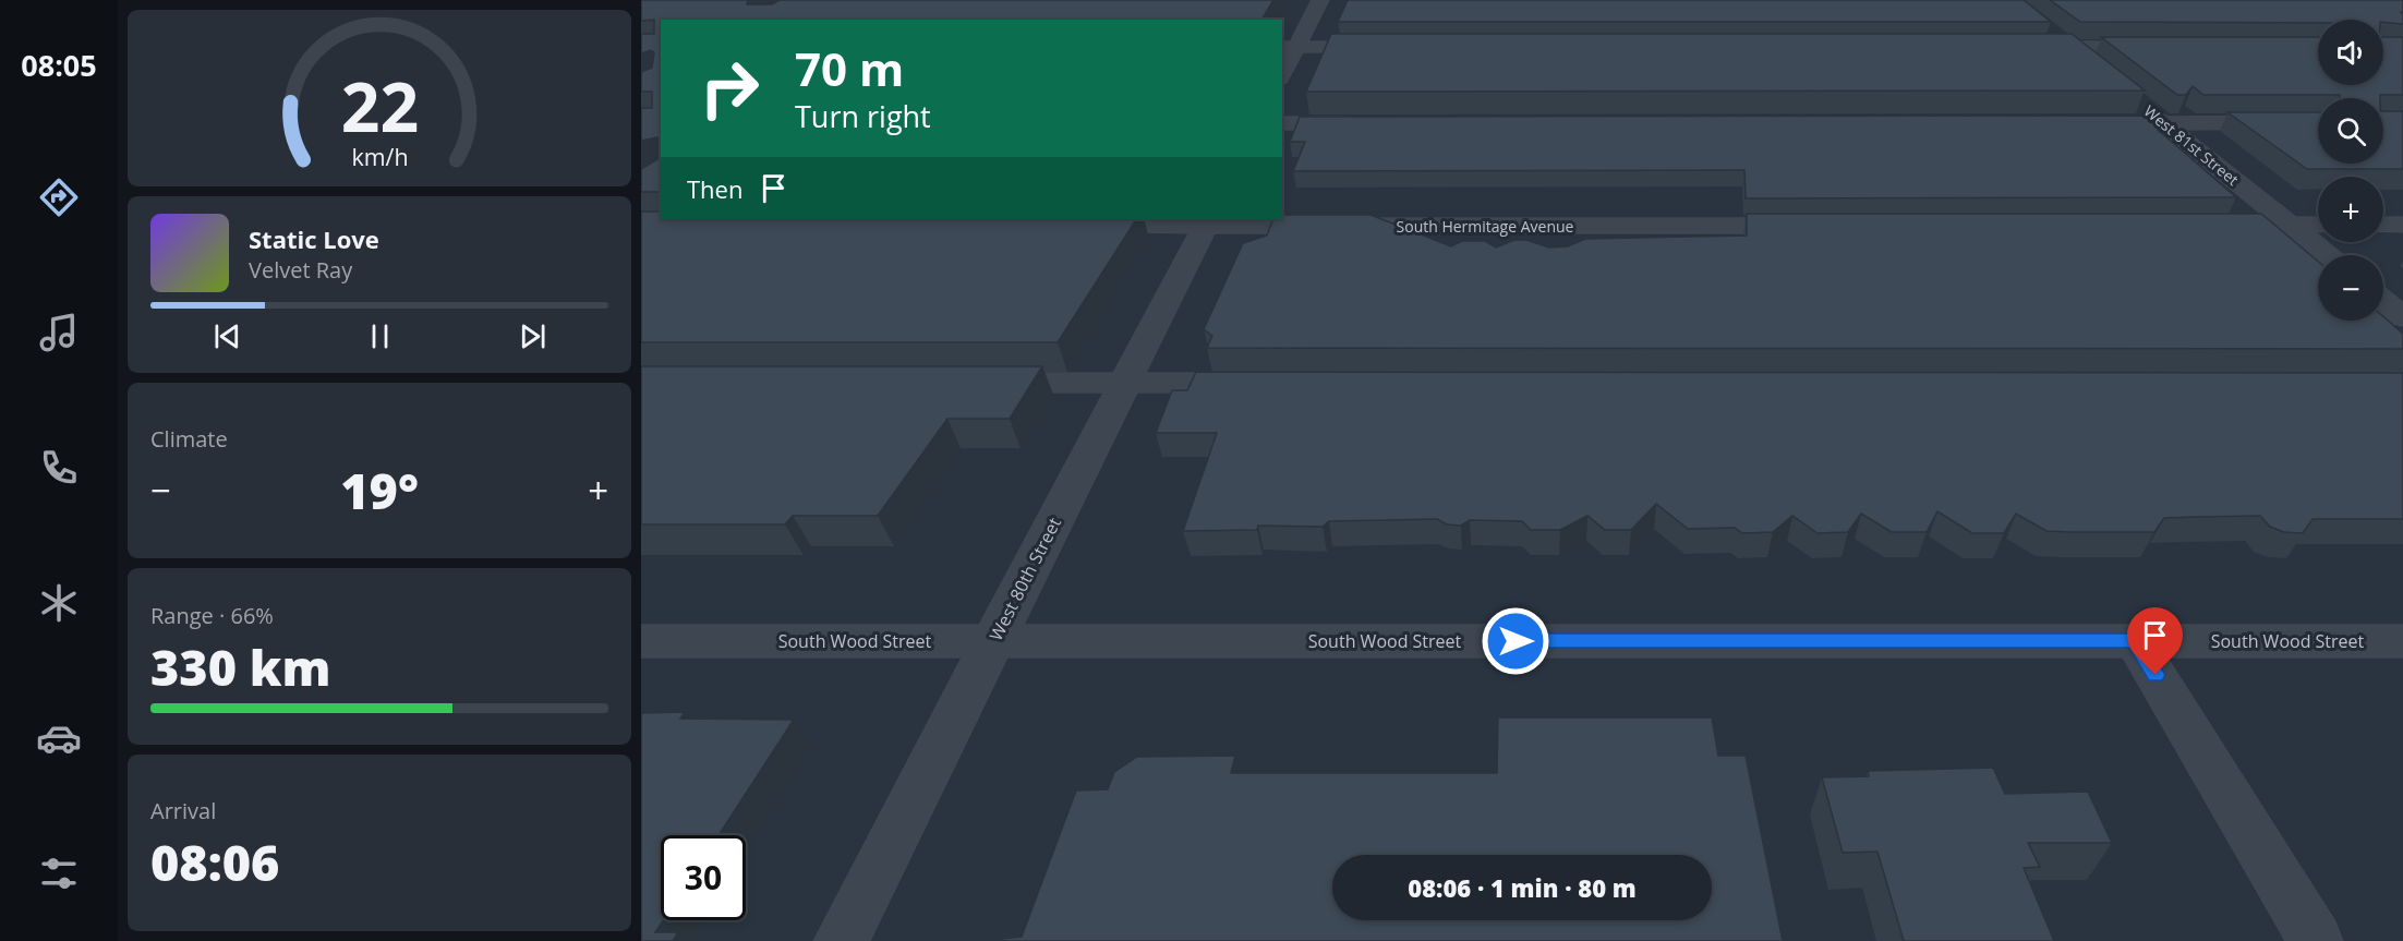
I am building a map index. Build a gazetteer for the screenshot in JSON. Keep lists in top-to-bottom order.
{
  "streets": {
    "street": [
      "West 81st Street",
      "South Hermitage Avenue",
      "West 80th Street",
      "South Wood Street"
    ]
  },
  "crossings": [
    ["South Hermitage Avenue", "West 80th Street"],
    ["West 80th Street", "South Wood Street"]
  ],
  "page": {
    "tabs": "08:05",
    "map_buttons": ["+", "−"],
    "turn": ["70 m", "Turn right"],
    "then": "Then",
    "song": ["Static Love", "Velvet Ray"],
    "tile": [
      "Climate",
      ["Range · 66%", "330 km"],
      ["Arrival", "08:06"]
    ],
    "heat": ["−", "19°", "+"],
    "limit": "30",
    "trip": "08:06 · 1 min · 80 m",
    "gauge": ["22", "km/h"]
  }
}
